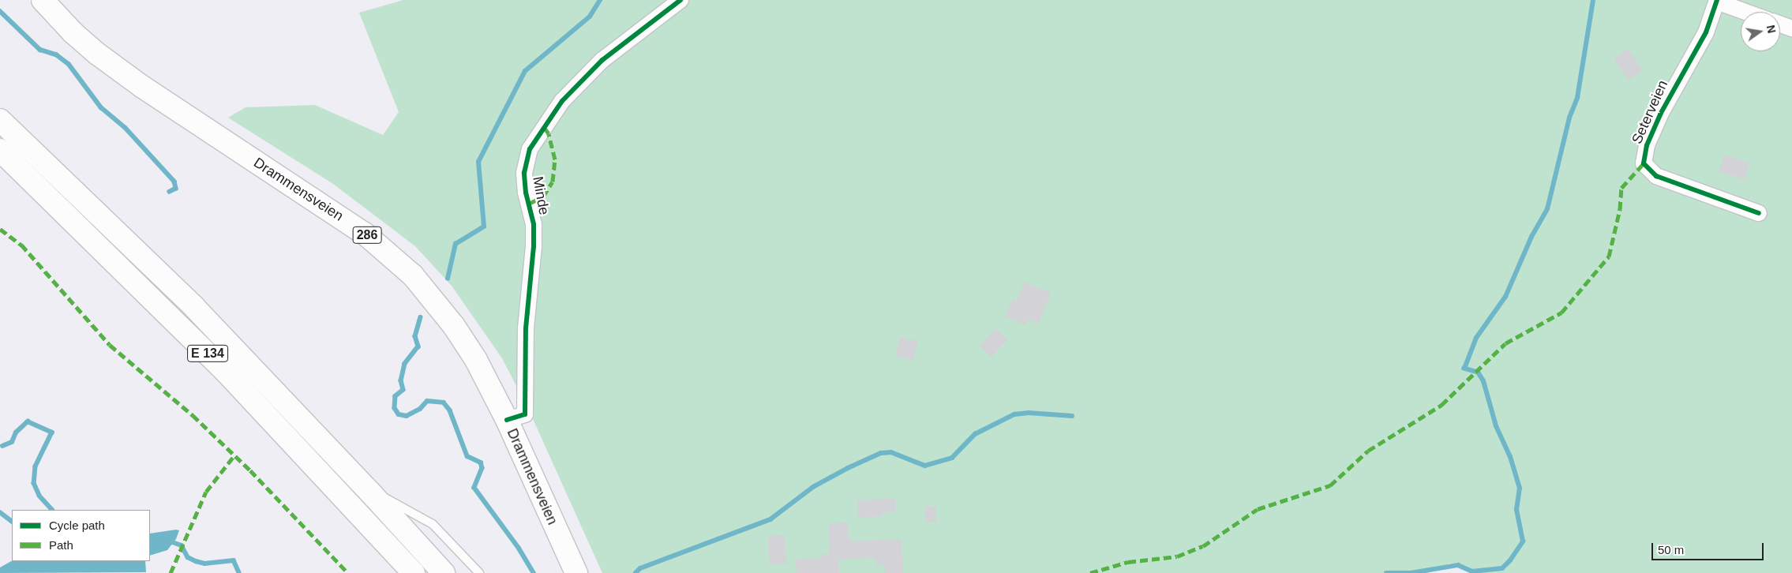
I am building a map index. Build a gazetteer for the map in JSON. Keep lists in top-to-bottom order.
{
  "streets": {
    "main road": ["Drammensveien", "286", "E 134"],
    "street": ["Seterveien", "Minde"]
  },
  "crossings": [
    ["Drammensveien", "Minde"]
  ],
  "legend": ["Cycle path", "Path"],
  "scale_bar": "50 m",
  "north": "right"
}
